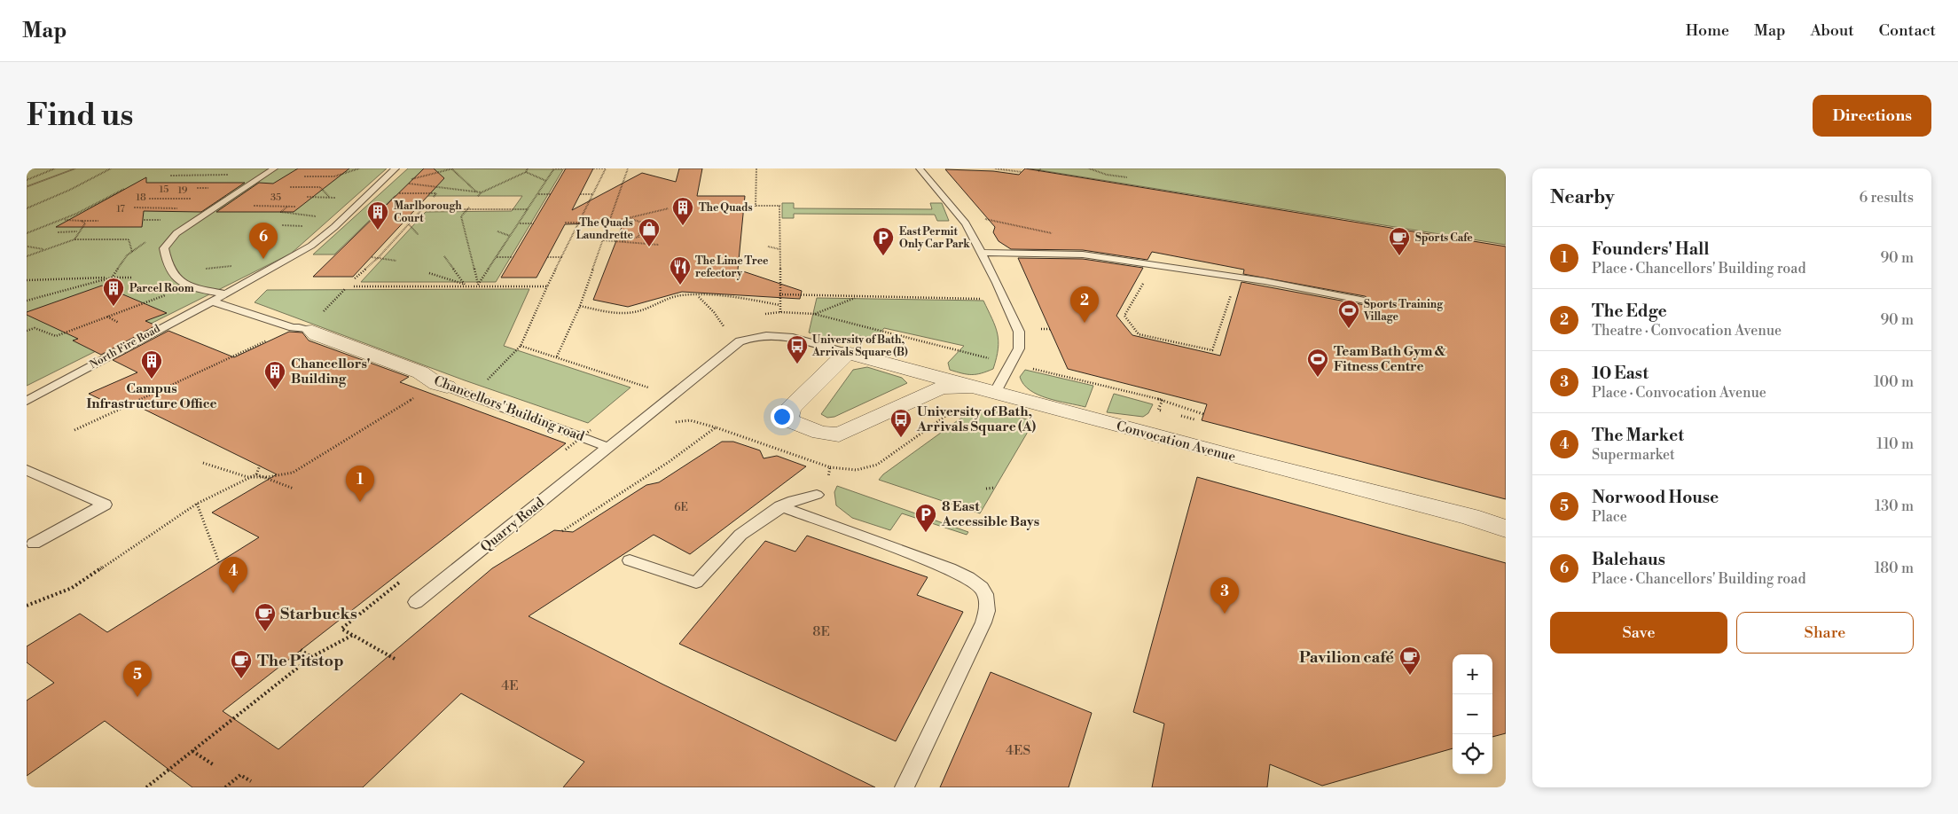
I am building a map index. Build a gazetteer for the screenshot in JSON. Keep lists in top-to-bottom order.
{
  "streets": {
    "street": ["Chancellors' Building road", "Convocation Avenue"],
    "lane": ["North Fire Road", "Quarry Road"]
  },
  "crossings": [
    ["North Fire Road", "Chancellors' Building road"],
    ["Chancellors' Building road", "Quarry Road"],
    ["Convocation Avenue", "Quarry Road"]
  ],
  "places": {
    "building": [
      "The Quads",
      "Marlborough Court",
      "Parcel Room",
      "Campus Infrastructure Office",
      "Chancellors' Building"
    ],
    "shop": ["The Quads Laundrette"],
    "parking": ["East Permit Only Car Park", "8 East Accessible Bays"],
    "cafe": [
      "Sports Cafe",
      "Starbucks",
      "Pavilion café",
      "The Pitstop"
    ],
    "restaurant": ["The Lime Tree refectory"],
    "sports": ["Sports Training Village", "Team Bath Gym & Fitness Centre"],
    "bus stop": ["University of Bath, Arrivals Square (B)", "University of Bath, Arrivals Square (A)"]
  },
  "house_numbers": [
    "15",
    "19",
    "18",
    "35",
    "17",
    "6E",
    "8E",
    "4E",
    "4ES"
  ],
  "page": {
    "header": "Map",
    "nav": [
      "Home",
      "Map",
      "About",
      "Contact"
    ],
    "buttons": [
      "Directions",
      ["Save", "Share"]
    ],
    "title": "Find us",
    "heading": ["Nearby", "6 results"],
    "pins": [
      "6",
      "2",
      "1",
      "4",
      "3",
      "5"
    ],
    "list": [
      {
        "mark": "1",
        "name": "Founders' Hall",
        "note": "Place · Chancellors' Building road",
        "value": "90 m"
      },
      {
        "mark": "2",
        "name": "The Edge",
        "note": "Theatre · Convocation Avenue",
        "value": "90 m"
      },
      {
        "mark": "3",
        "name": "10 East",
        "note": "Place · Convocation Avenue",
        "value": "100 m"
      },
      {
        "mark": "4",
        "name": "The Market",
        "note": "Supermarket",
        "value": "110 m"
      },
      {
        "mark": "5",
        "name": "Norwood House",
        "note": "Place",
        "value": "130 m"
      },
      {
        "mark": "6",
        "name": "Balehaus",
        "note": "Place · Chancellors' Building road",
        "value": "180 m"
      }
    ],
    "map_buttons": ["+", "−"]
  }
}
